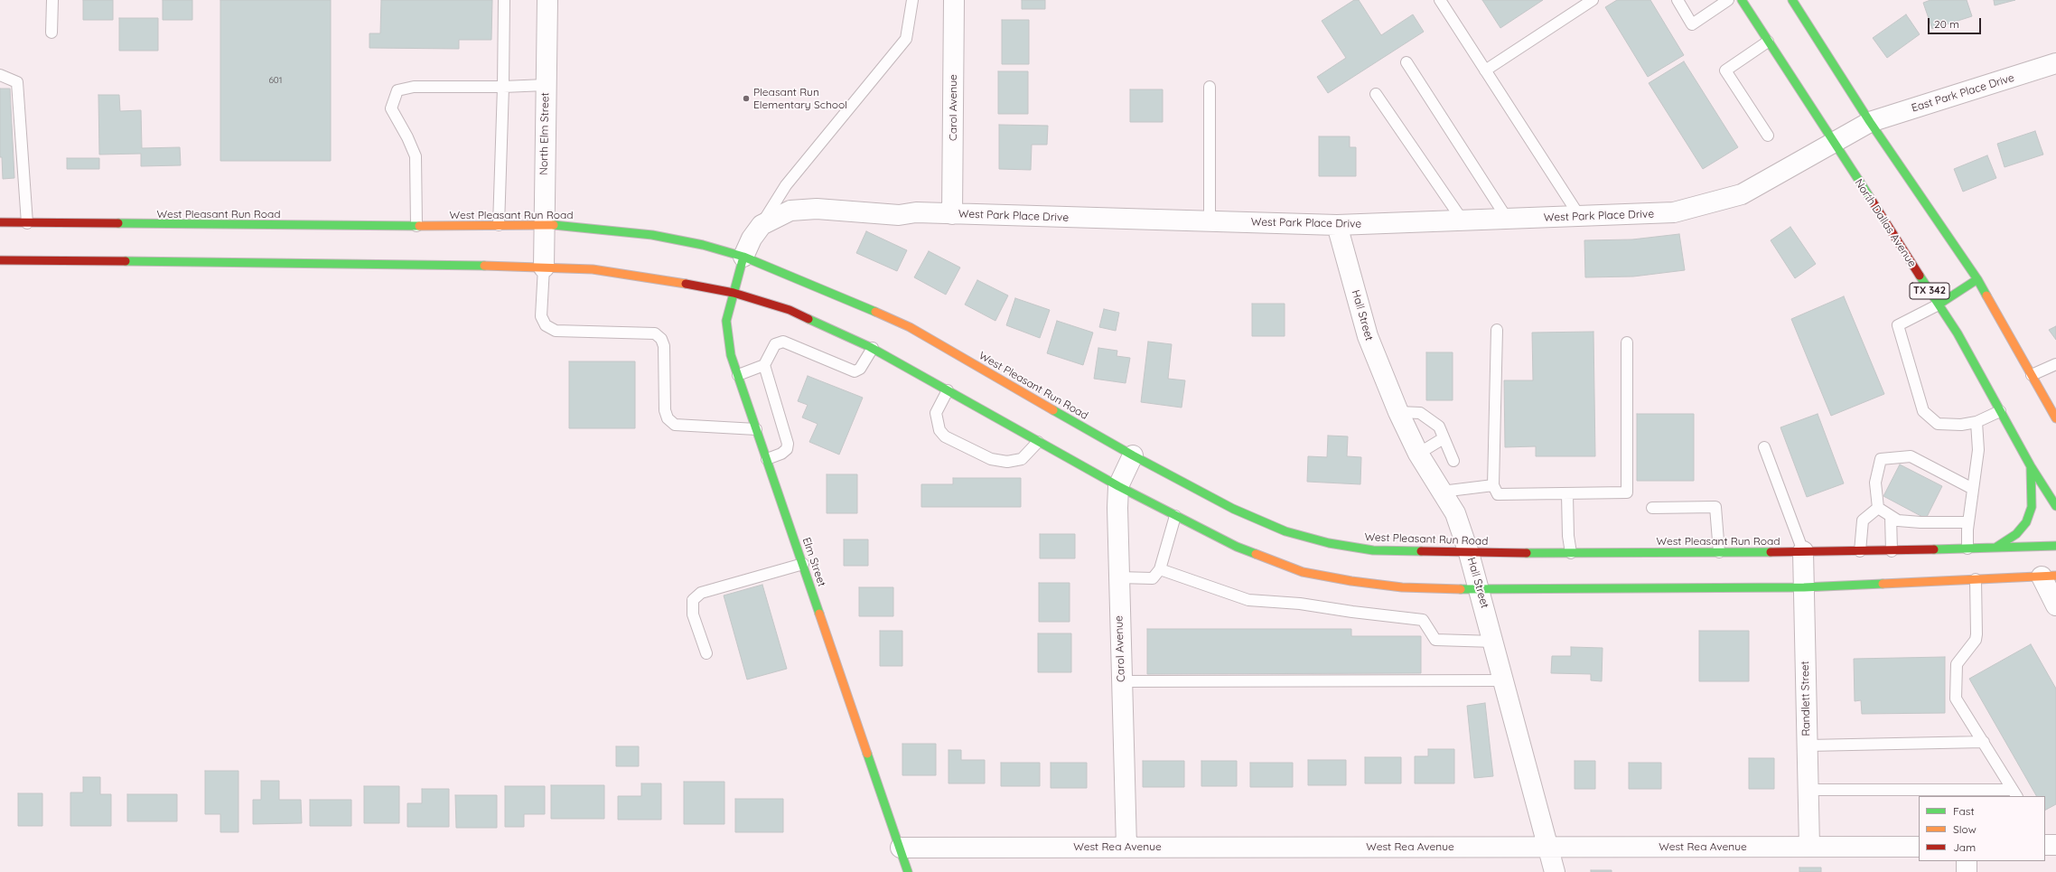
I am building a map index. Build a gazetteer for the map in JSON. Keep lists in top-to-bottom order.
{
  "streets": {
    "main road": [
      "West Pleasant Run Road",
      "North Dallas Avenue",
      "TX 342",
      "Elm Street"
    ],
    "street": [
      "East Park Place Drive",
      "Carol Avenue",
      "North Elm Street",
      "West Park Place Drive",
      "Hall Street",
      "Randlett Street",
      "West Rea Avenue"
    ]
  },
  "crossings": [
    ["East Park Place Drive", "West Park Place Drive"],
    ["Carol Avenue", "West Pleasant Run Road"],
    ["Carol Avenue", "West Park Place Drive"],
    ["Carol Avenue", "West Rea Avenue"],
    ["North Elm Street", "West Pleasant Run Road"],
    ["West Pleasant Run Road", "West Park Place Drive"],
    ["West Pleasant Run Road", "Hall Street"],
    ["West Pleasant Run Road", "Elm Street"],
    ["West Pleasant Run Road", "Randlett Street"],
    ["West Park Place Drive", "North Dallas Avenue"],
    ["West Park Place Drive", "Hall Street"],
    ["West Park Place Drive", "Elm Street"],
    ["Hall Street", "West Rea Avenue"],
    ["Elm Street", "West Rea Avenue"],
    ["Randlett Street", "West Rea Avenue"]
  ],
  "places": ["Pleasant Run Elementary School"],
  "house_numbers": ["601"],
  "legend": ["Fast", "Slow", "Jam"],
  "scale_bar": "20 m"
}
